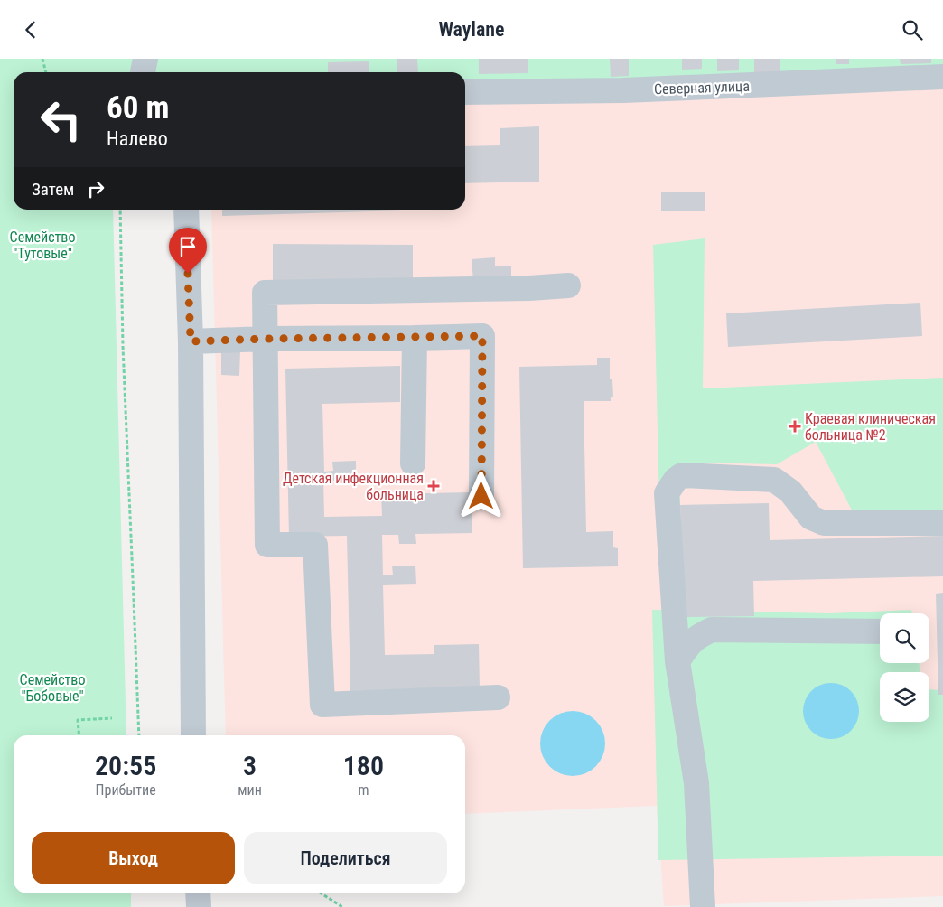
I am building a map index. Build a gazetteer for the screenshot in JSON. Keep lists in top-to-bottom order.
{
  "streets": {
    "street": ["Северная улица"]
  },
  "parks": ["Семейство \"Тутовые\"", "Семейство \"Бобовые\""],
  "places": {
    "health": ["Краевая клиническая больница №2", "Детская инфекционная больница"]
  },
  "page": {
    "header": "Waylane",
    "turn": ["60 m", "Налево"],
    "then": "Затем",
    "eta": [
      "20:55",
      "Прибытие",
      "3",
      "мин",
      "180",
      "m"
    ],
    "buttons": ["Выход", "Поделиться"]
  }
}
